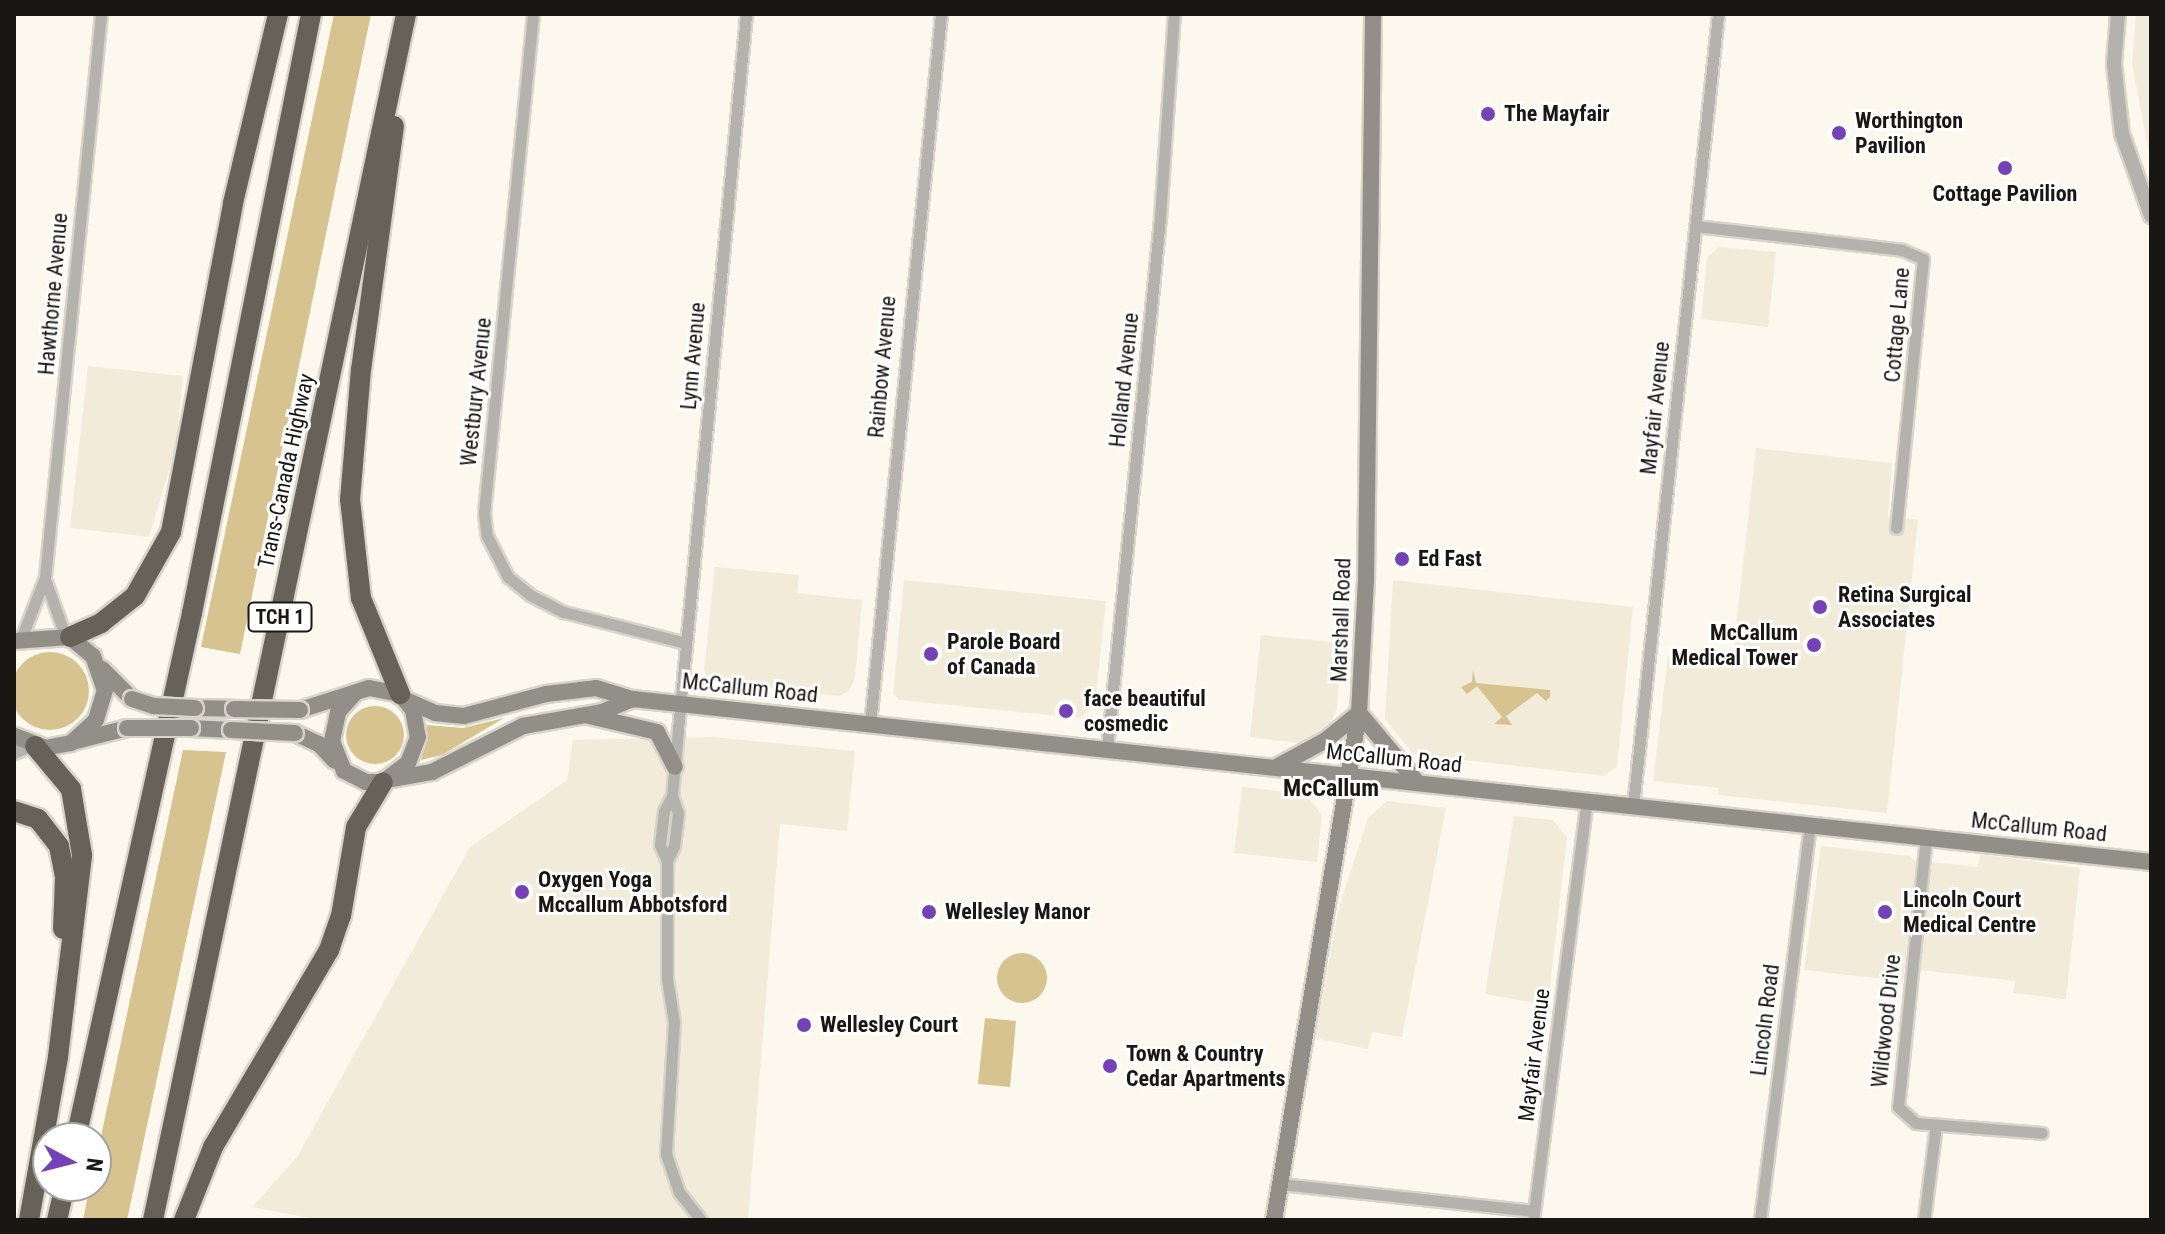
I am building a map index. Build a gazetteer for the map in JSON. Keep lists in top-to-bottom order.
{
  "streets": {
    "highway": ["Trans-Canada Highway", "TCH 1"],
    "main road": ["Marshall Road", "McCallum Road"],
    "street": [
      "Hawthorne Avenue",
      "Cottage Lane",
      "Lynn Avenue",
      "Rainbow Avenue",
      "Holland Avenue",
      "Westbury Avenue",
      "Mayfair Avenue",
      "Lincoln Road",
      "Wildwood Drive"
    ]
  },
  "crossings": [
    ["Cottage Lane", "Mayfair Avenue"],
    ["Lynn Avenue", "Westbury Avenue"],
    ["Lynn Avenue", "McCallum Road"],
    ["Rainbow Avenue", "McCallum Road"],
    ["Holland Avenue", "McCallum Road"],
    ["Mayfair Avenue", "McCallum Road"],
    ["Marshall Road", "McCallum Road"],
    ["McCallum Road", "Lincoln Road"],
    ["McCallum Road", "Wildwood Drive"]
  ],
  "districts": ["McCallum"],
  "places": [
    "The Mayfair",
    "Worthington Pavilion",
    "Cottage Pavilion",
    "Ed Fast",
    "Retina Surgical Associates",
    "McCallum Medical Tower",
    "Parole Board of Canada",
    "face beautiful cosmedic",
    "Oxygen Yoga Mccallum Abbotsford",
    "Wellesley Manor",
    "Lincoln Court Medical Centre",
    "Wellesley Court",
    "Town & Country Cedar Apartments"
  ],
  "north": "right"
}
